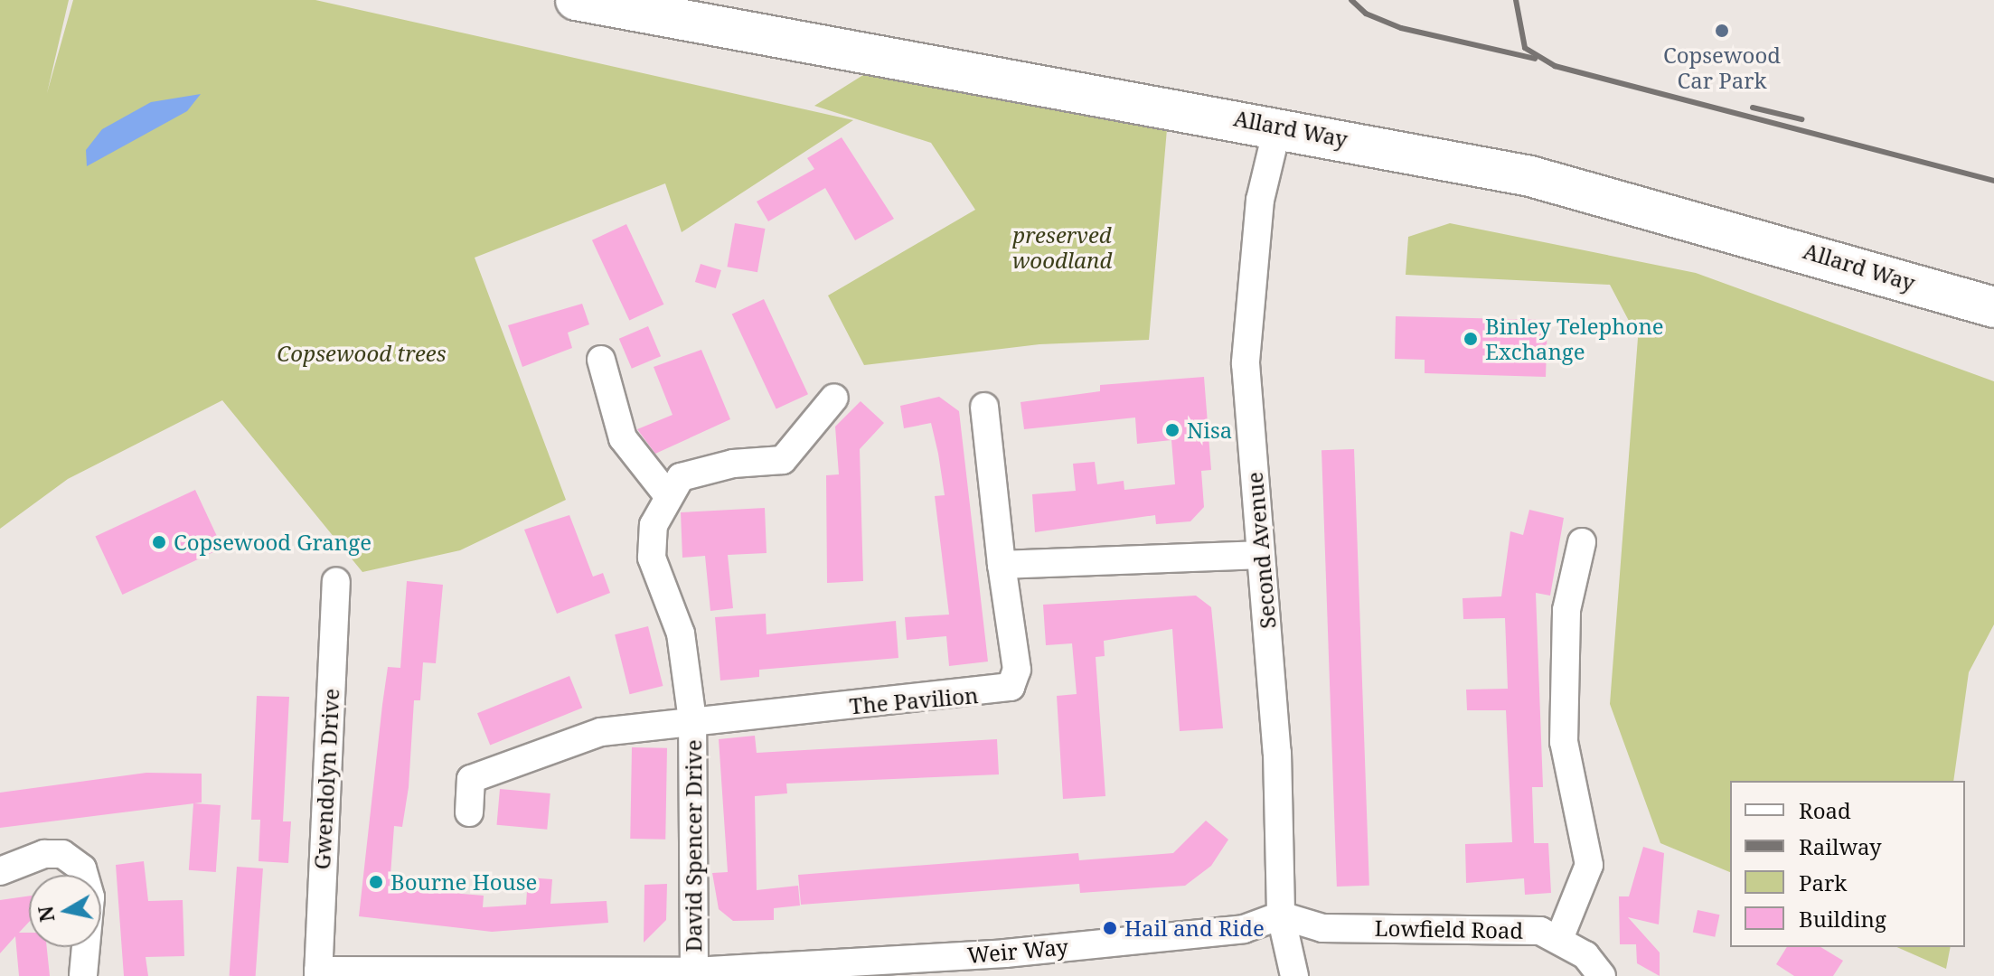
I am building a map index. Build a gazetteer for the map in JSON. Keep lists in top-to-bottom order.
{
  "streets": {
    "main road": ["Allard Way"],
    "street": [
      "Second Avenue",
      "The Pavilion",
      "Gwendolyn Drive",
      "David Spencer Drive",
      "Lowfield Road",
      "Weir Way"
    ]
  },
  "crossings": [
    ["Allard Way", "Second Avenue"],
    ["Second Avenue", "Lowfield Road"],
    ["Second Avenue", "Weir Way"],
    ["The Pavilion", "David Spencer Drive"],
    ["Gwendolyn Drive", "Weir Way"],
    ["David Spencer Drive", "Weir Way"],
    ["Lowfield Road", "Weir Way"]
  ],
  "parks": ["preserved woodland", "Copsewood trees"],
  "places": [
    "Copsewood Car Park",
    "Binley Telephone Exchange",
    "Nisa",
    "Copsewood Grange",
    "Bourne House",
    "Hail and Ride"
  ],
  "legend": [
    "Road",
    "Railway",
    "Park",
    "Building"
  ],
  "north": "left"
}
